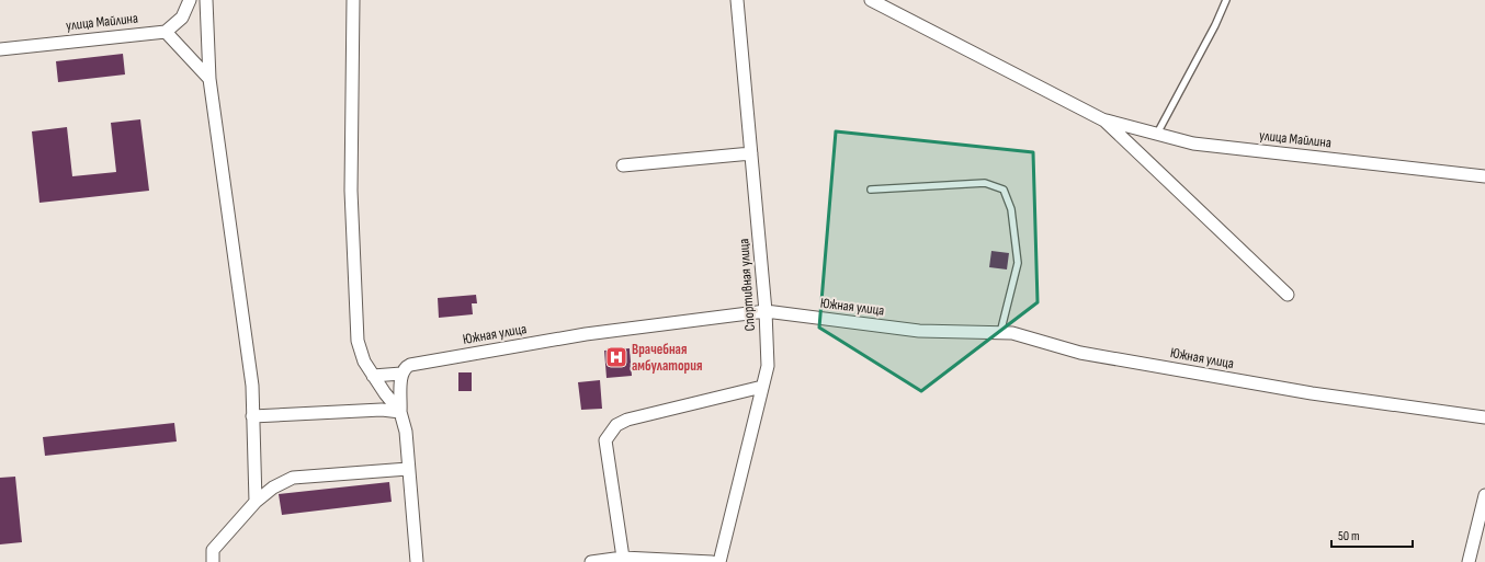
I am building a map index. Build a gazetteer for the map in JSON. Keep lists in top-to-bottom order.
{
  "streets": {
    "street": ["улица Майлина", "Спортивная улица", "Южная улица"]
  },
  "crossings": [
    ["Спортивная улица", "Южная улица"]
  ],
  "places": {
    "hospital": ["Врачебная амбулатория"]
  },
  "scale_bar": "50 m"
}
